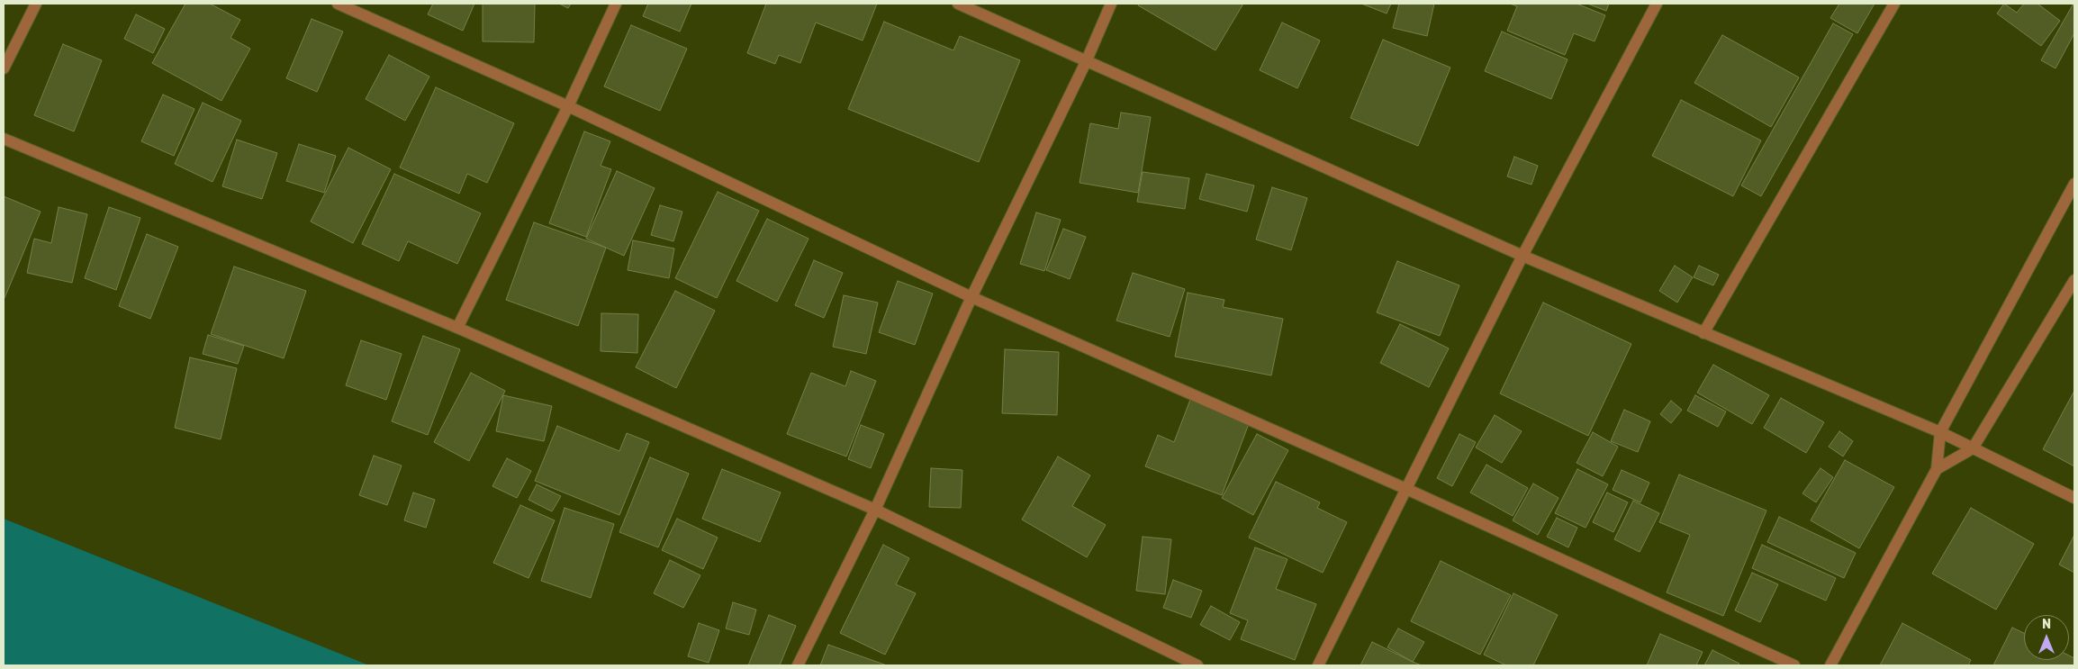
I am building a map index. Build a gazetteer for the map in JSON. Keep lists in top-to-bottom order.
{
  "north": "top"
}
